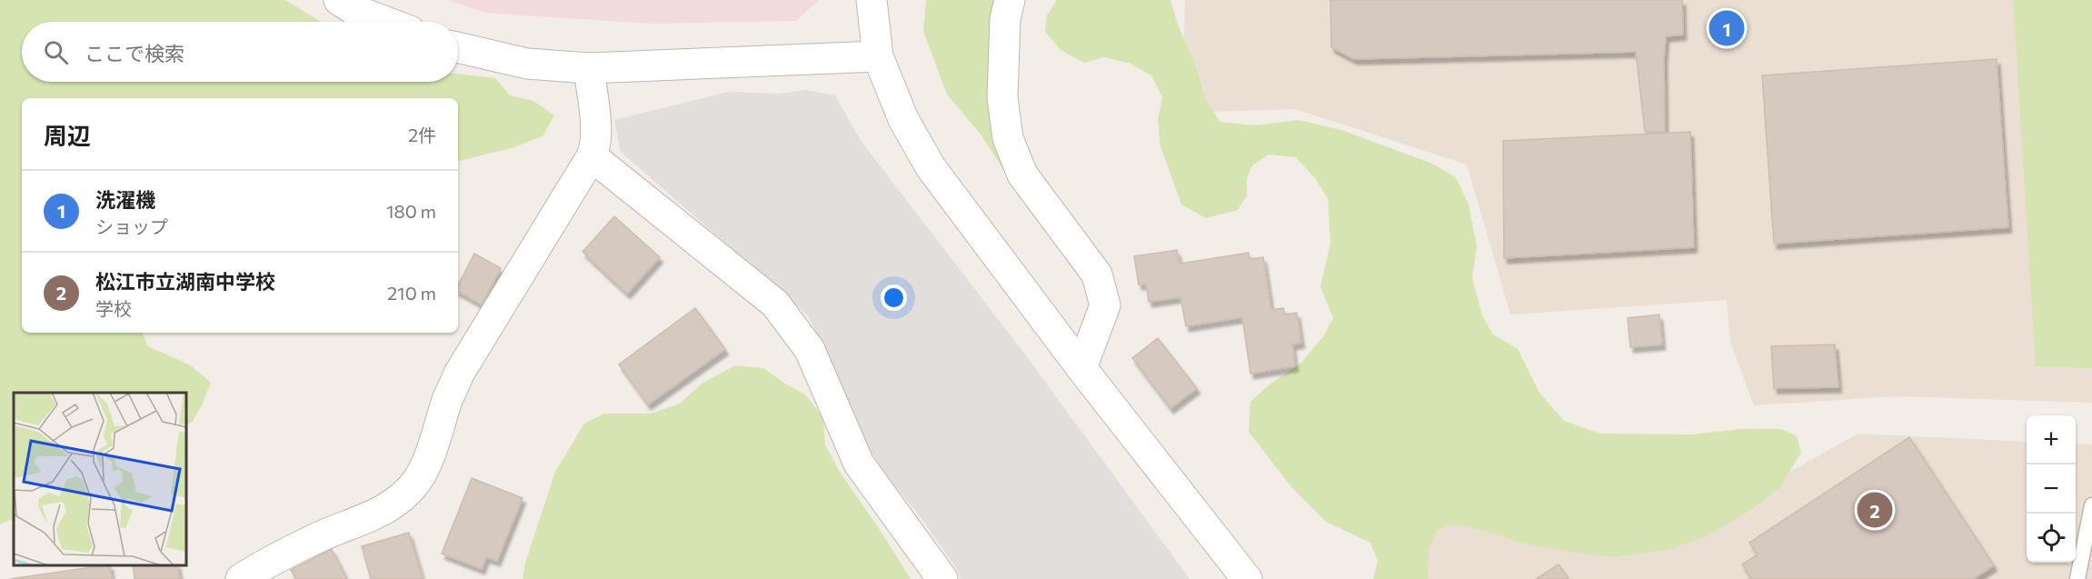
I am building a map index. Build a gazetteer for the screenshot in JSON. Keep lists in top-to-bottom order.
{
  "page": {
    "pins": ["1", "2"],
    "search": "ここで検索",
    "heading": ["周辺", "2件"],
    "list": [
      {
        "mark": "1",
        "name": "洗濯機",
        "note": "ショップ",
        "value": "180 m"
      },
      {
        "mark": "2",
        "name": "松江市立湖南中学校",
        "note": "学校",
        "value": "210 m"
      }
    ],
    "map_buttons": ["+", "−"]
  }
}
